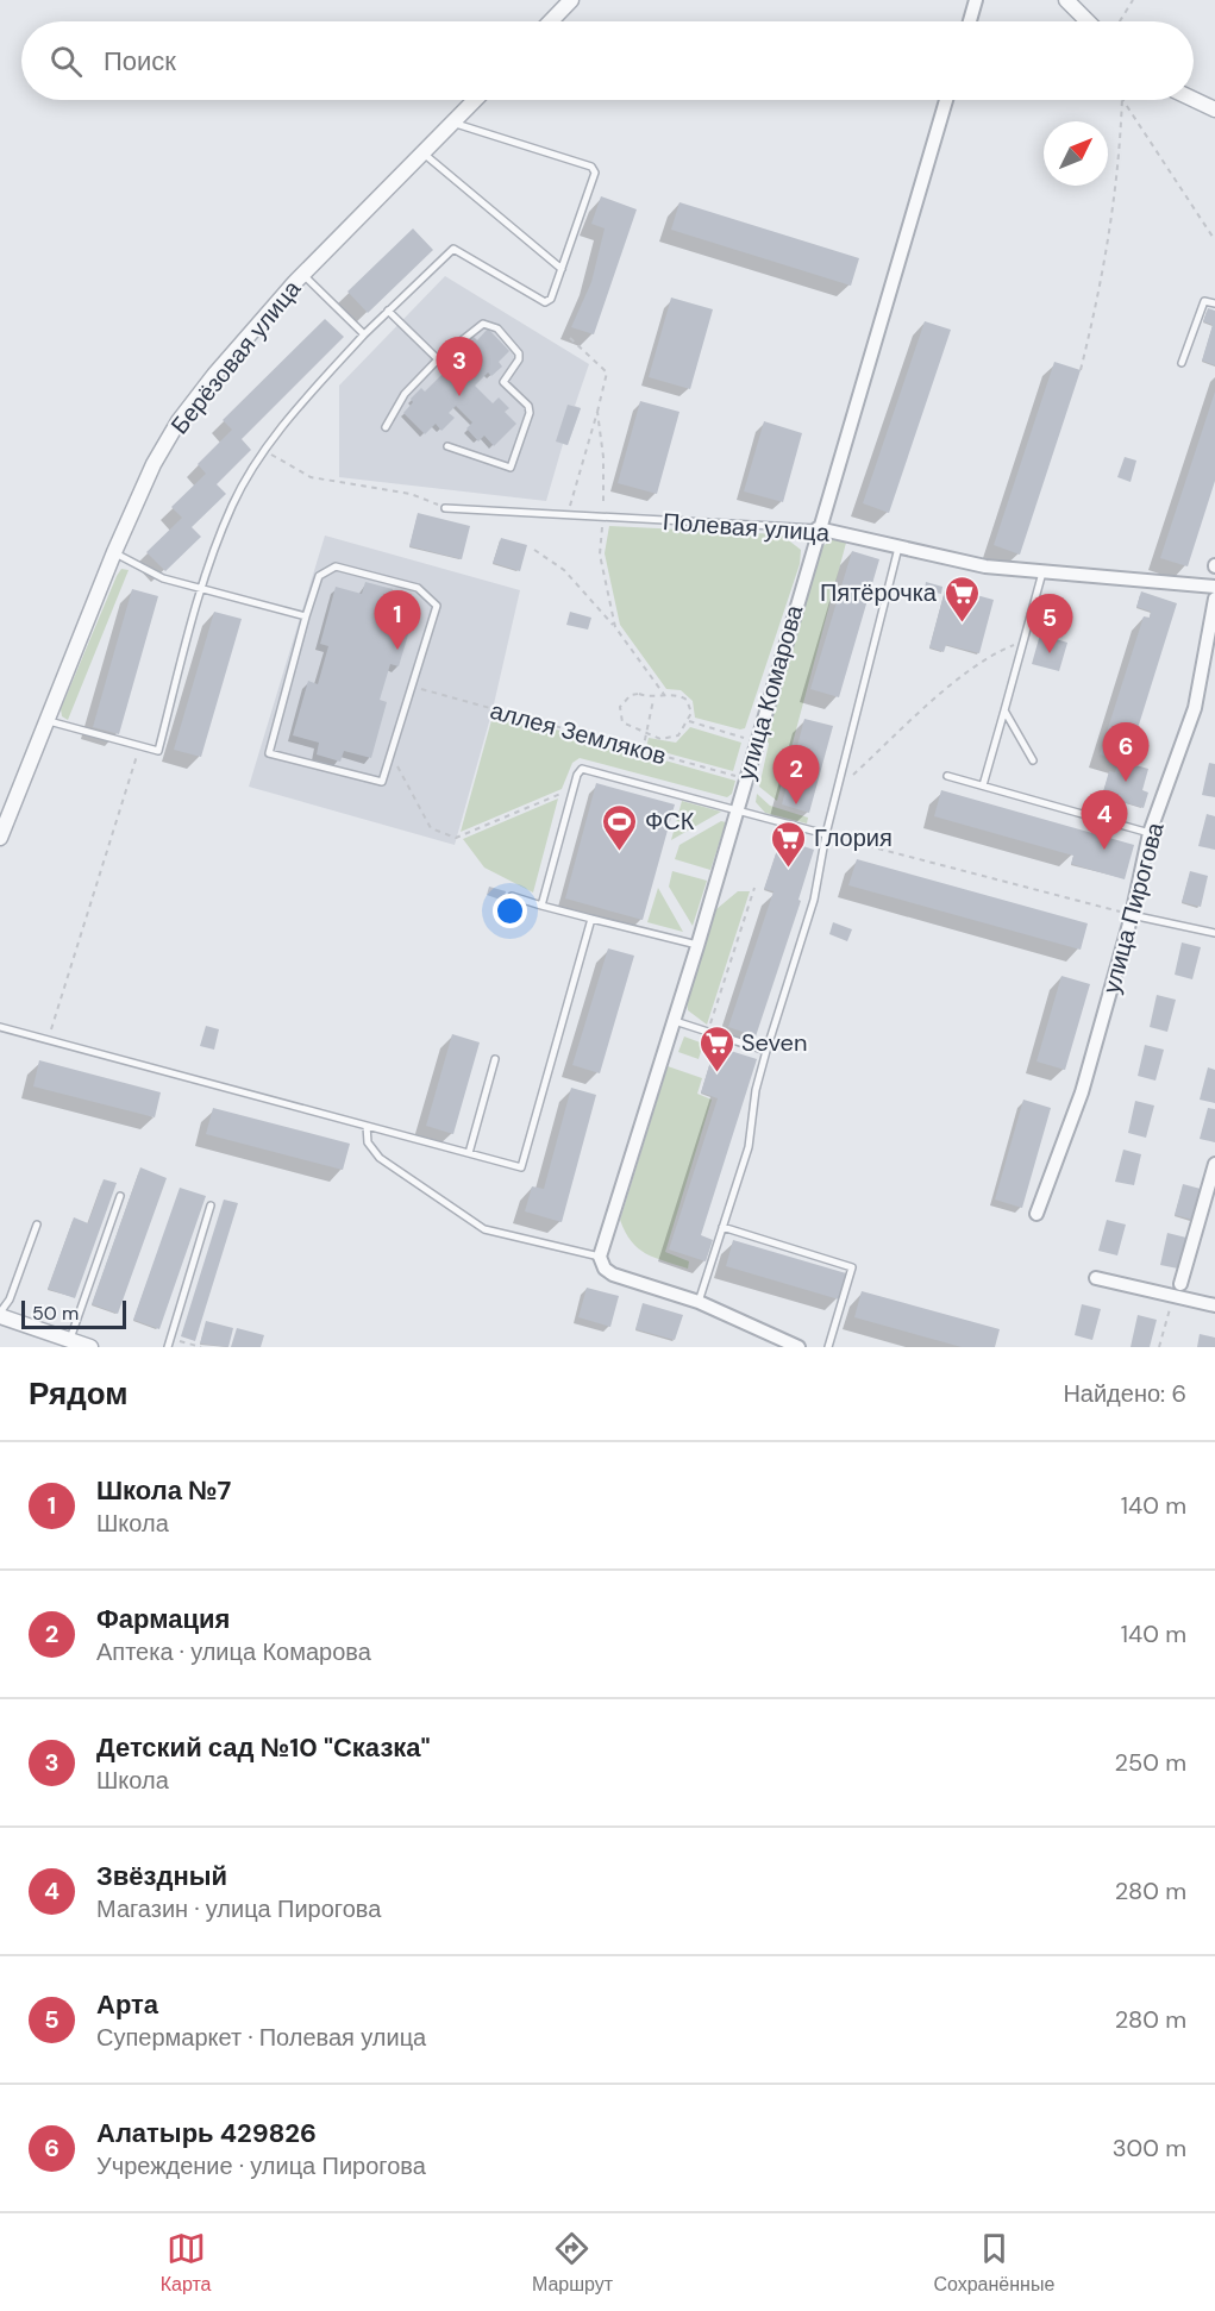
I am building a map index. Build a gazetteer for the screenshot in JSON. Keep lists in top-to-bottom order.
{
  "streets": {
    "street": [
      "Берёзовая улица",
      "Полевая улица",
      "улица Комарова",
      "улица Пирогова"
    ],
    "path": ["аллея Земляков"]
  },
  "crossings": [
    ["Полевая улица", "улица Комарова"],
    ["улица Комарова", "аллея Земляков"]
  ],
  "places": {
    "supermarket": ["Пятёрочка", "Глория", "Seven"],
    "sports": ["ФСК"]
  },
  "scale_bar": "50 m",
  "north": "top right",
  "page": {
    "search": "Поиск",
    "pins": [
      "3",
      "1",
      "5",
      "6",
      "2",
      "4"
    ],
    "scale": "50 m",
    "heading": ["Рядом", "Найдено: 6"],
    "list": [
      {
        "mark": "1",
        "name": "Школа №7",
        "note": "Школа",
        "value": "140 m"
      },
      {
        "mark": "2",
        "name": "Фармация",
        "note": "Аптека · улица Комарова",
        "value": "140 m"
      },
      {
        "mark": "3",
        "name": "Детский сад №10 \"Сказка\"",
        "note": "Школа",
        "value": "250 m"
      },
      {
        "mark": "4",
        "name": "Звёздный",
        "note": "Магазин · улица Пирогова",
        "value": "280 m"
      },
      {
        "mark": "5",
        "name": "Арта",
        "note": "Супермаркет · Полевая улица",
        "value": "280 m"
      },
      {
        "mark": "6",
        "name": "Алатырь 429826",
        "note": "Учреждение · улица Пирогова",
        "value": "300 m"
      }
    ],
    "nav": ["Карта", "Маршрут", "Сохранённые"]
  }
}
